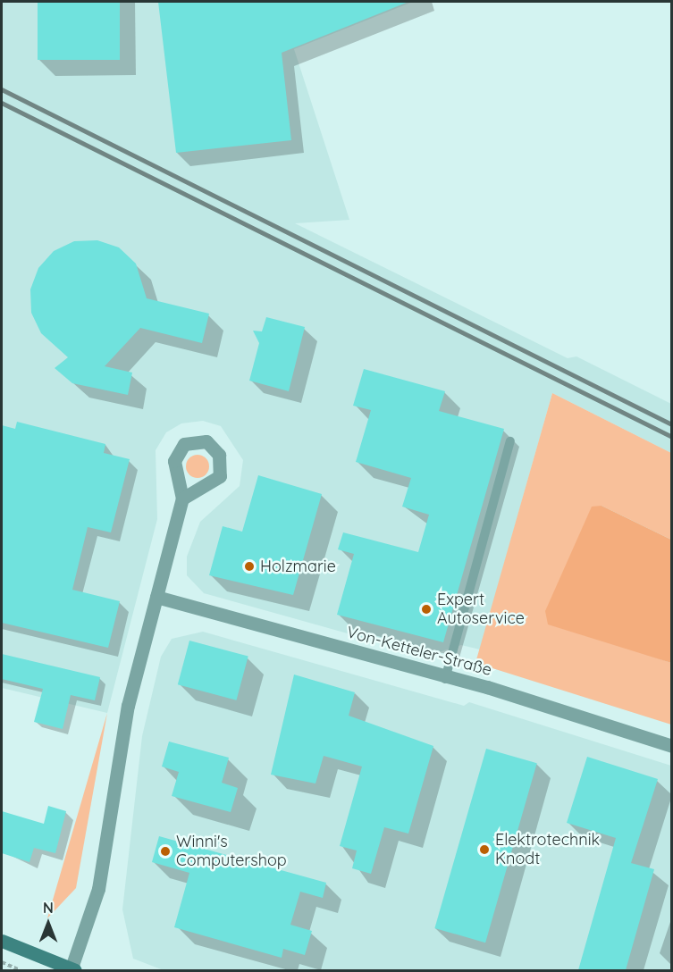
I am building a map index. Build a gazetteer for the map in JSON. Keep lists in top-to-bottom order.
{
  "streets": {
    "street": ["Von-Ketteler-Straße"]
  },
  "places": [
    "Holzmarie",
    "Expert Autoservice",
    "Elektrotechnik Knodt",
    "Winni's Computershop"
  ],
  "north": "top"
}
